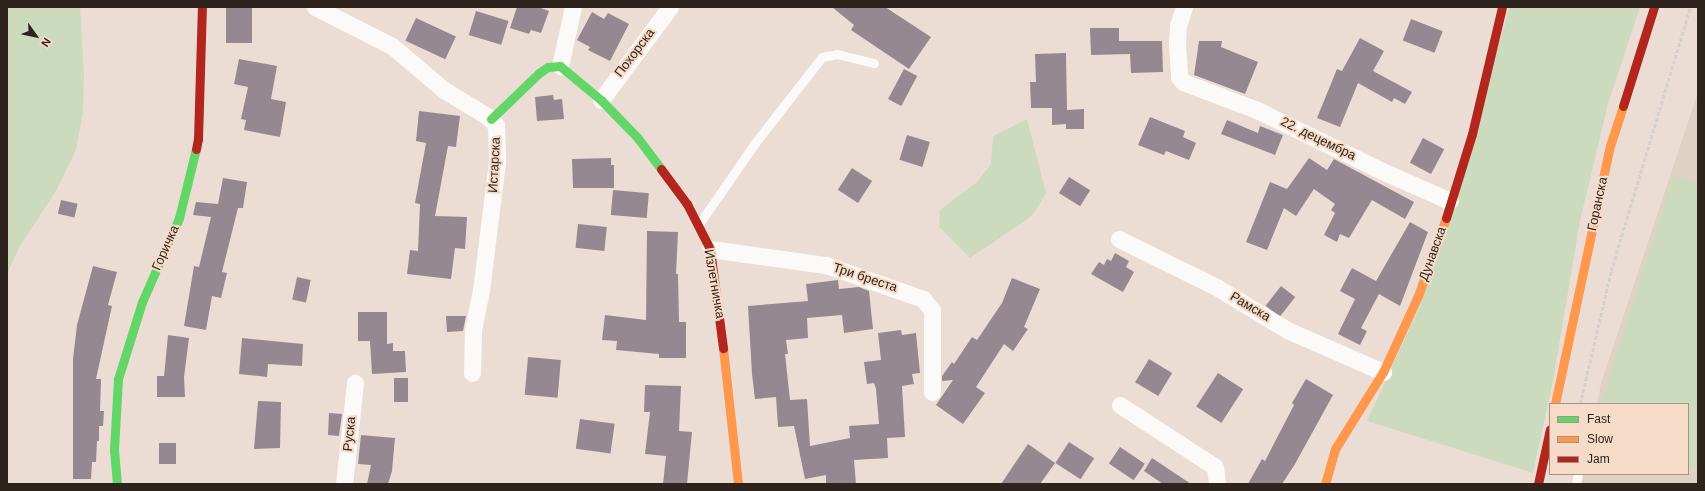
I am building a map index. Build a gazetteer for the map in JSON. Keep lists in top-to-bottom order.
{
  "streets": {
    "street": [
      "Похорска",
      "22. децембра",
      "Истарска",
      "Горанска",
      "Горичка",
      "Дунавска",
      "Три бреста",
      "Излетничка",
      "Рамска",
      "Руска"
    ]
  },
  "crossings": [
    ["Похорска", "Излетничка"],
    ["22. децембра", "Дунавска"],
    ["Дунавска", "Рамска"],
    ["Три бреста", "Излетничка"]
  ],
  "legend": ["Fast", "Slow", "Jam"],
  "north": "bottom right"
}
